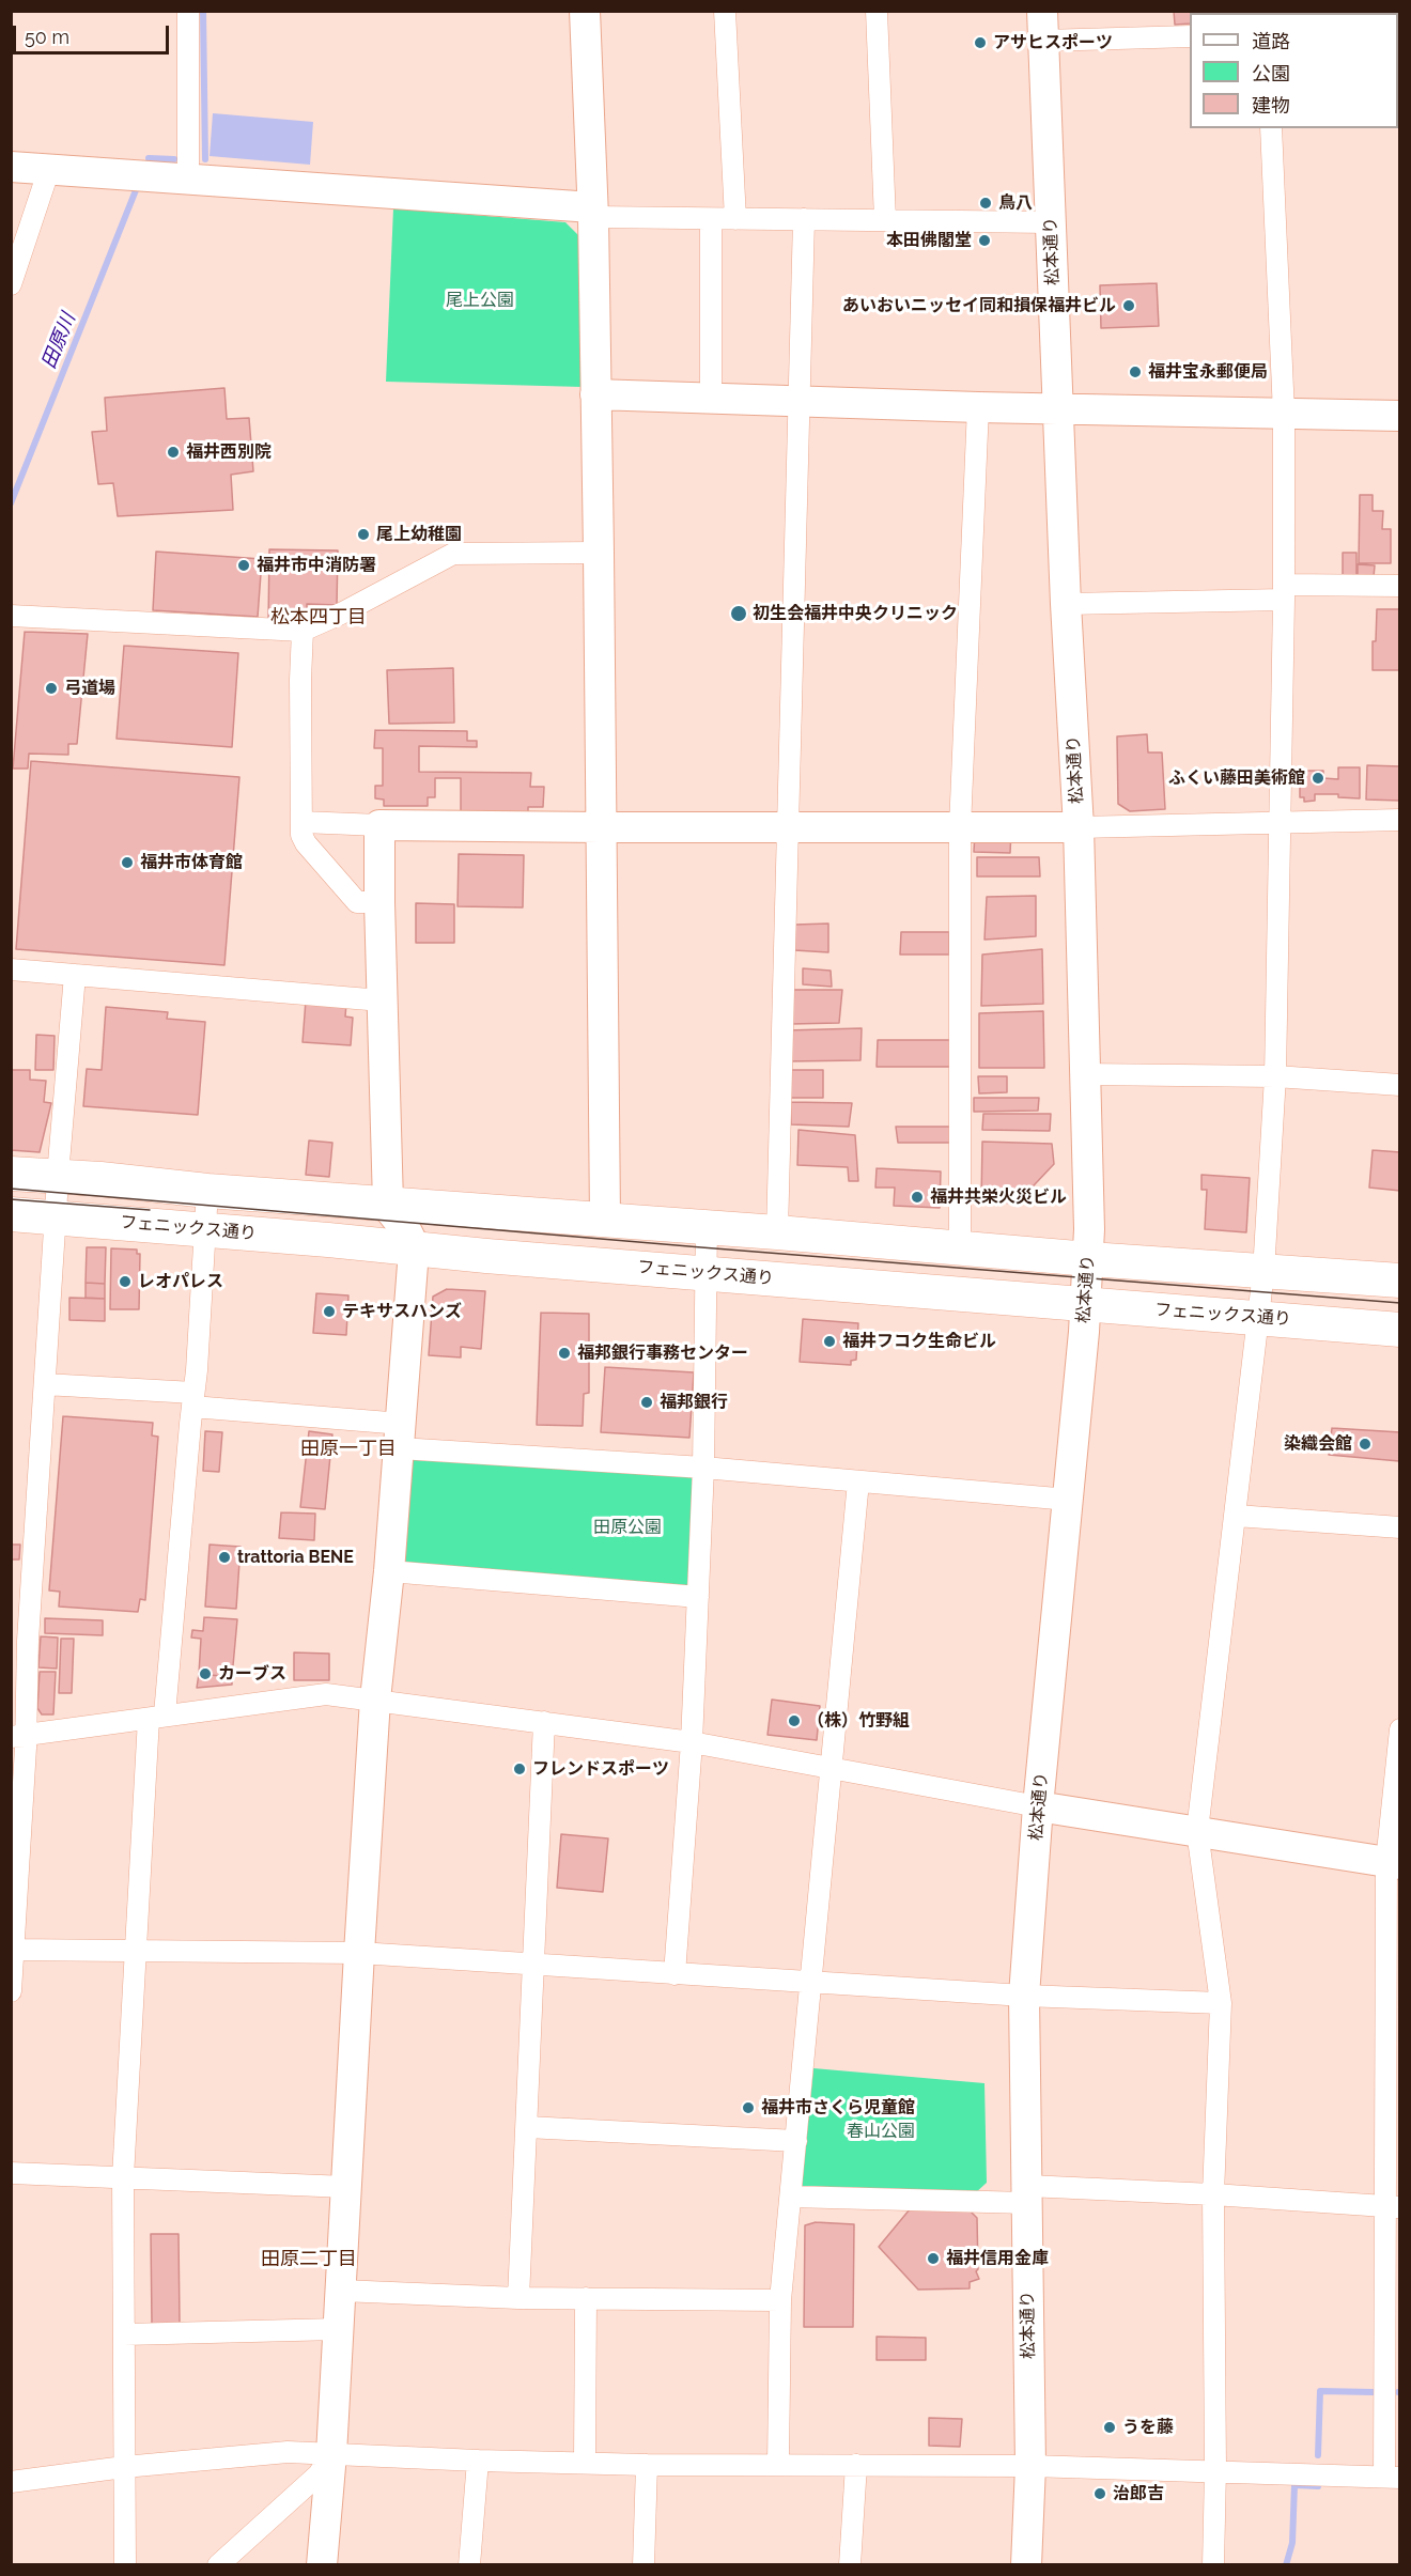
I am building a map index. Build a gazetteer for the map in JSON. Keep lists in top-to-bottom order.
{
  "streets": {
    "main road": ["フェニックス通り"],
    "street": ["松本通り"]
  },
  "crossings": [
    ["松本通り", "フェニックス通り"]
  ],
  "districts": ["松本四丁目", "田原一丁目", "田原二丁目"],
  "water": ["田原川"],
  "parks": ["尾上公園", "田原公園", "春山公園"],
  "places": [
    "アサヒスポーツ",
    "鳥八",
    "本田佛閣堂",
    "あいおいニッセイ同和損保福井ビル",
    "福井宝永郵便局",
    "福井西別院",
    "尾上幼稚園",
    "福井市中消防署",
    "初生会福井中央クリニック",
    "弓道場",
    "ふくい藤田美術館",
    "福井市体育館",
    "福井共栄火災ビル",
    "レオパレス",
    "テキサスハンズ",
    "福井フコク生命ビル",
    "福邦銀行事務センター",
    "福邦銀行",
    "染織会館",
    "trattoria BENE",
    "カーブス",
    "（株）竹野組",
    "フレンドスポーツ",
    "福井市さくら児童館",
    "福井信用金庫",
    "うを藤",
    "治郎吉"
  ],
  "legend": ["道路", "公園", "建物"],
  "scale_bar": "50 m"
}
